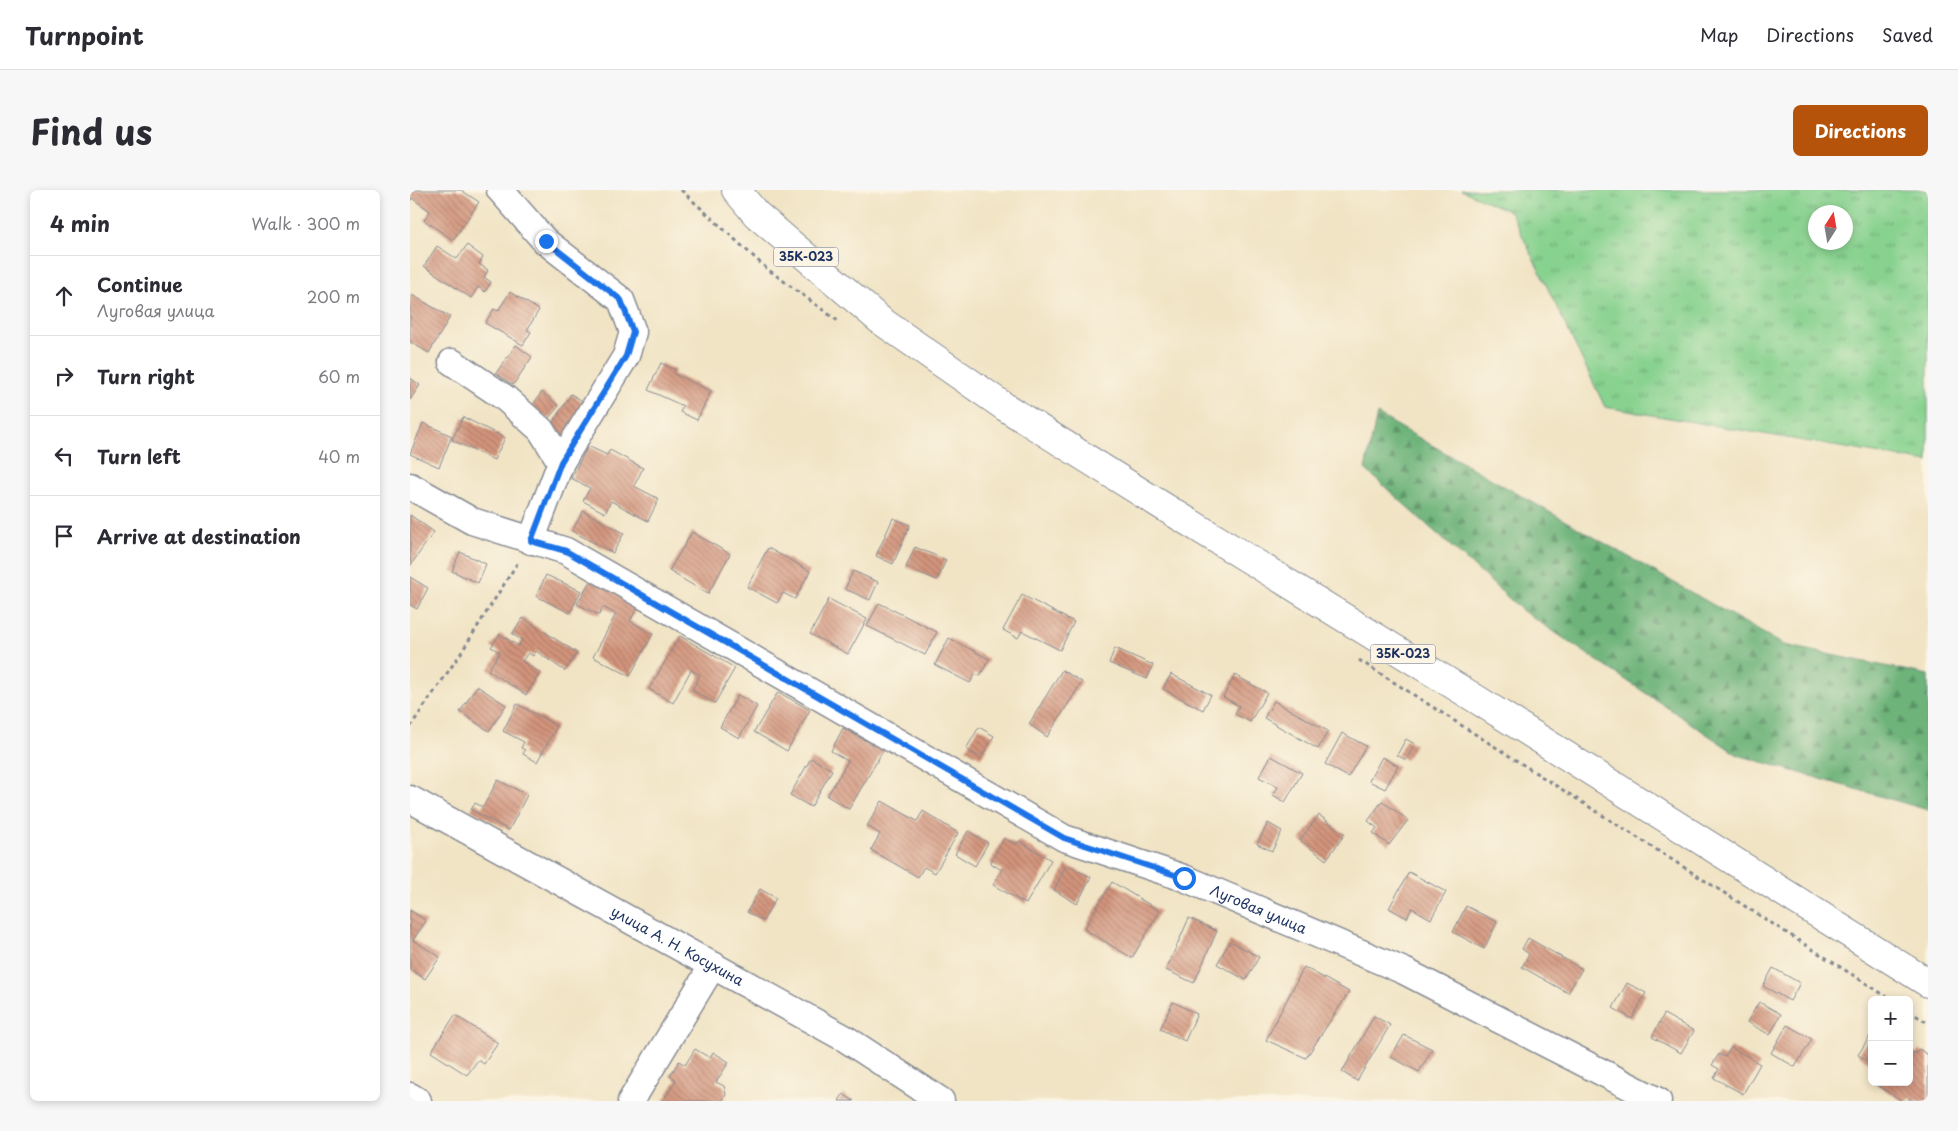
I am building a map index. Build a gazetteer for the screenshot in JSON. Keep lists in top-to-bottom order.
{
  "streets": {
    "main road": ["35К-023"],
    "street": ["Луговая улица", "улица А. Н. Косухина"]
  },
  "north": "top",
  "page": {
    "header": "Turnpoint",
    "nav": ["Map", "Directions", "Saved"],
    "title": "Find us",
    "buttons": "Directions",
    "heading": ["4 min", "Walk · 300 m"],
    "list": [
      ["Continue", "Луговая улица", "200 m"],
      ["Turn right", "60 m"],
      ["Turn left", "40 m"],
      "Arrive at destination"
    ],
    "map_buttons": ["+", "−"]
  }
}
